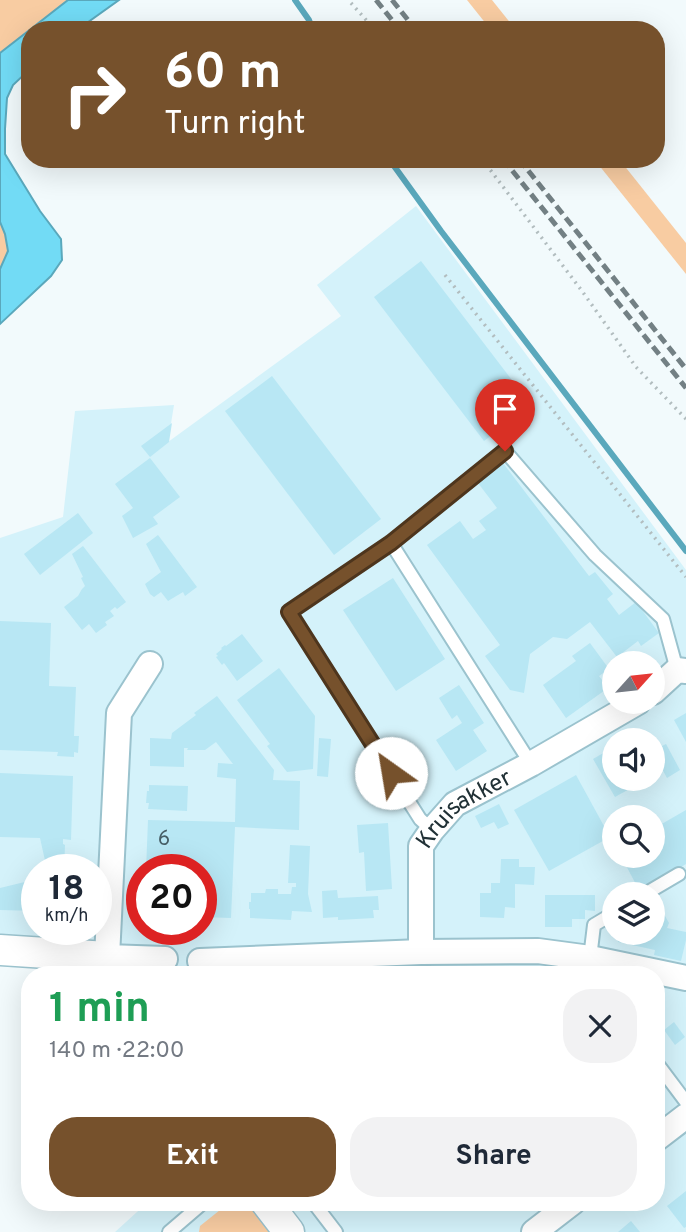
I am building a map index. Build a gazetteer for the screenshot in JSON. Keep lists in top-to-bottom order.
{
  "streets": {
    "street": ["Kruisakker"]
  },
  "house_numbers": ["6"],
  "north": "top right",
  "page": {
    "turn": ["60 m", "Turn right"],
    "speed": "18 km/h",
    "limit": "20",
    "heading": ["1 min", "140 m · 22:00"],
    "buttons": ["Exit", "Share"]
  }
}
